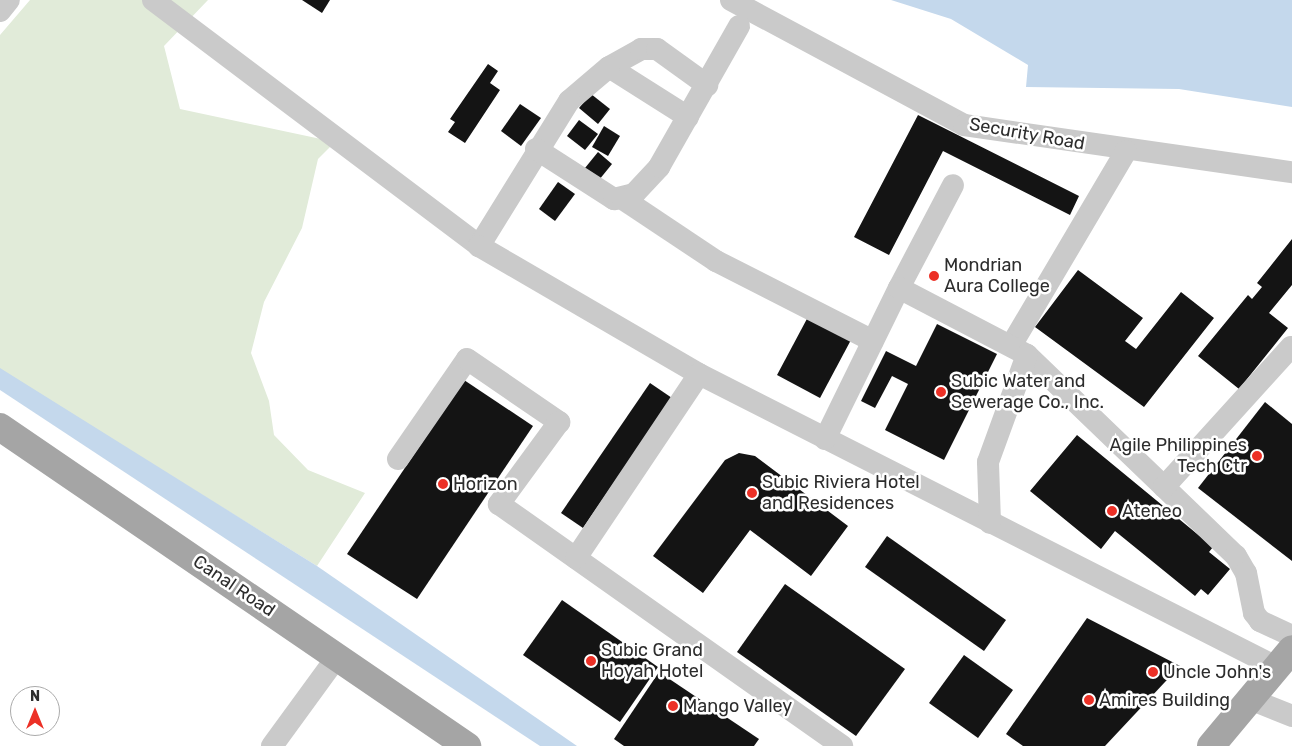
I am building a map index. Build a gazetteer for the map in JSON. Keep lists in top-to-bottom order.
{
  "streets": {
    "main road": ["Canal Road"],
    "street": ["Security Road"]
  },
  "places": [
    "Mondrian Aura College",
    "Subic Water and Sewerage Co., Inc.",
    "Agile Philippines Tech Ctr",
    "Horizon",
    "Subic Riviera Hotel and Residences",
    "Ateneo",
    "Subic Grand Hoyah Hotel",
    "Uncle John's",
    "Amires Building",
    "Mango Valley"
  ],
  "north": "top"
}
